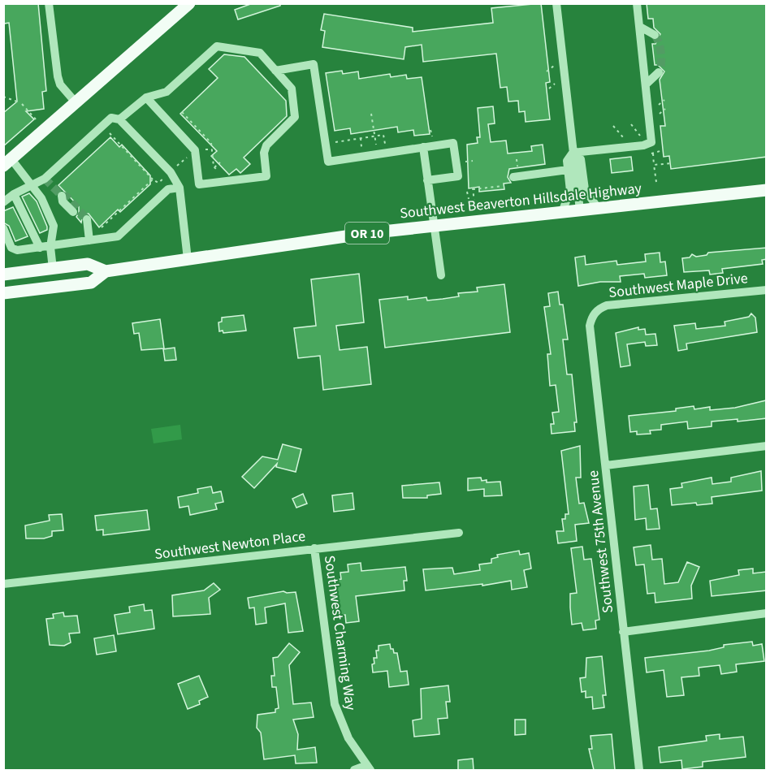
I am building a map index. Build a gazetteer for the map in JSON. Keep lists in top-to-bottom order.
{
  "streets": {
    "main road": ["Southwest Beaverton Hillsdale Highway", "OR 10"],
    "street": [
      "Southwest Maple Drive",
      "Southwest 75th Avenue",
      "Southwest Newton Place",
      "Southwest Charming Way"
    ]
  },
  "crossings": [
    ["Southwest Maple Drive", "Southwest 75th Avenue"],
    ["Southwest Newton Place", "Southwest Charming Way"]
  ]
}
